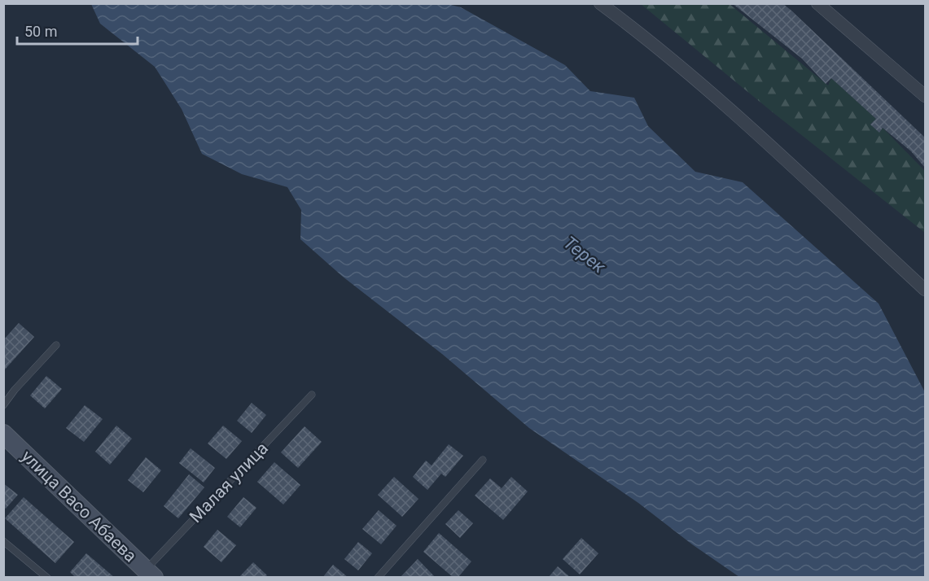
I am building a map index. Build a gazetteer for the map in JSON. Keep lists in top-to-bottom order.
{
  "streets": {
    "main road": ["улица Васо Абаева"],
    "lane": ["Малая улица"]
  },
  "crossings": [
    ["Малая улица", "улица Васо Абаева"]
  ],
  "water": ["Терек"],
  "scale_bar": "50 m"
}
